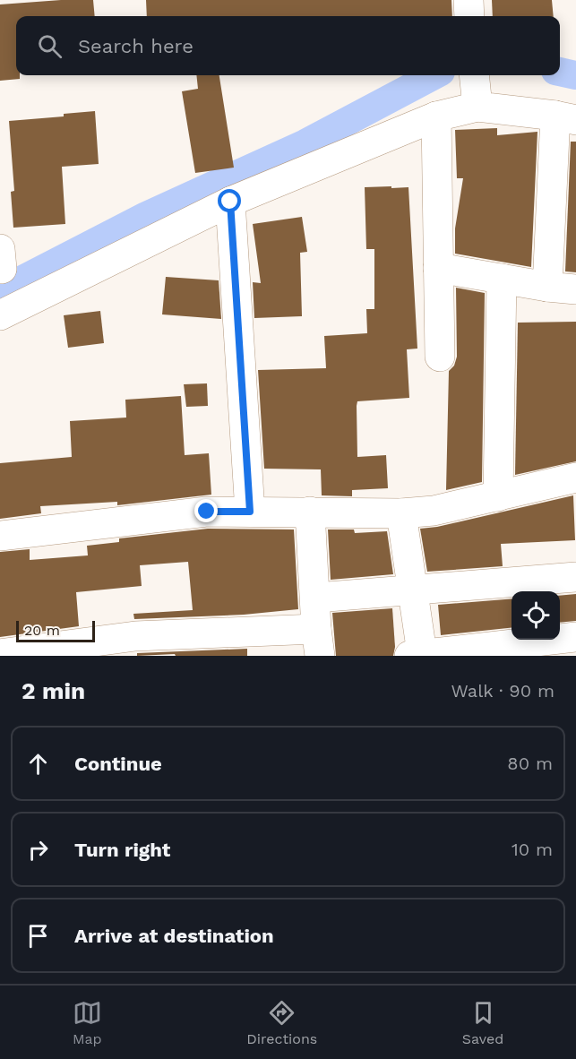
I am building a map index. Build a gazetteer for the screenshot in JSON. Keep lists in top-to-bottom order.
{
  "scale_bar": "20 m",
  "page": {
    "search": "Search here",
    "scale": "20 m",
    "heading": ["2 min", "Walk · 90 m"],
    "list": [
      ["Continue", "80 m"],
      ["Turn right", "10 m"],
      "Arrive at destination"
    ],
    "nav": ["Map", "Directions", "Saved"]
  }
}
